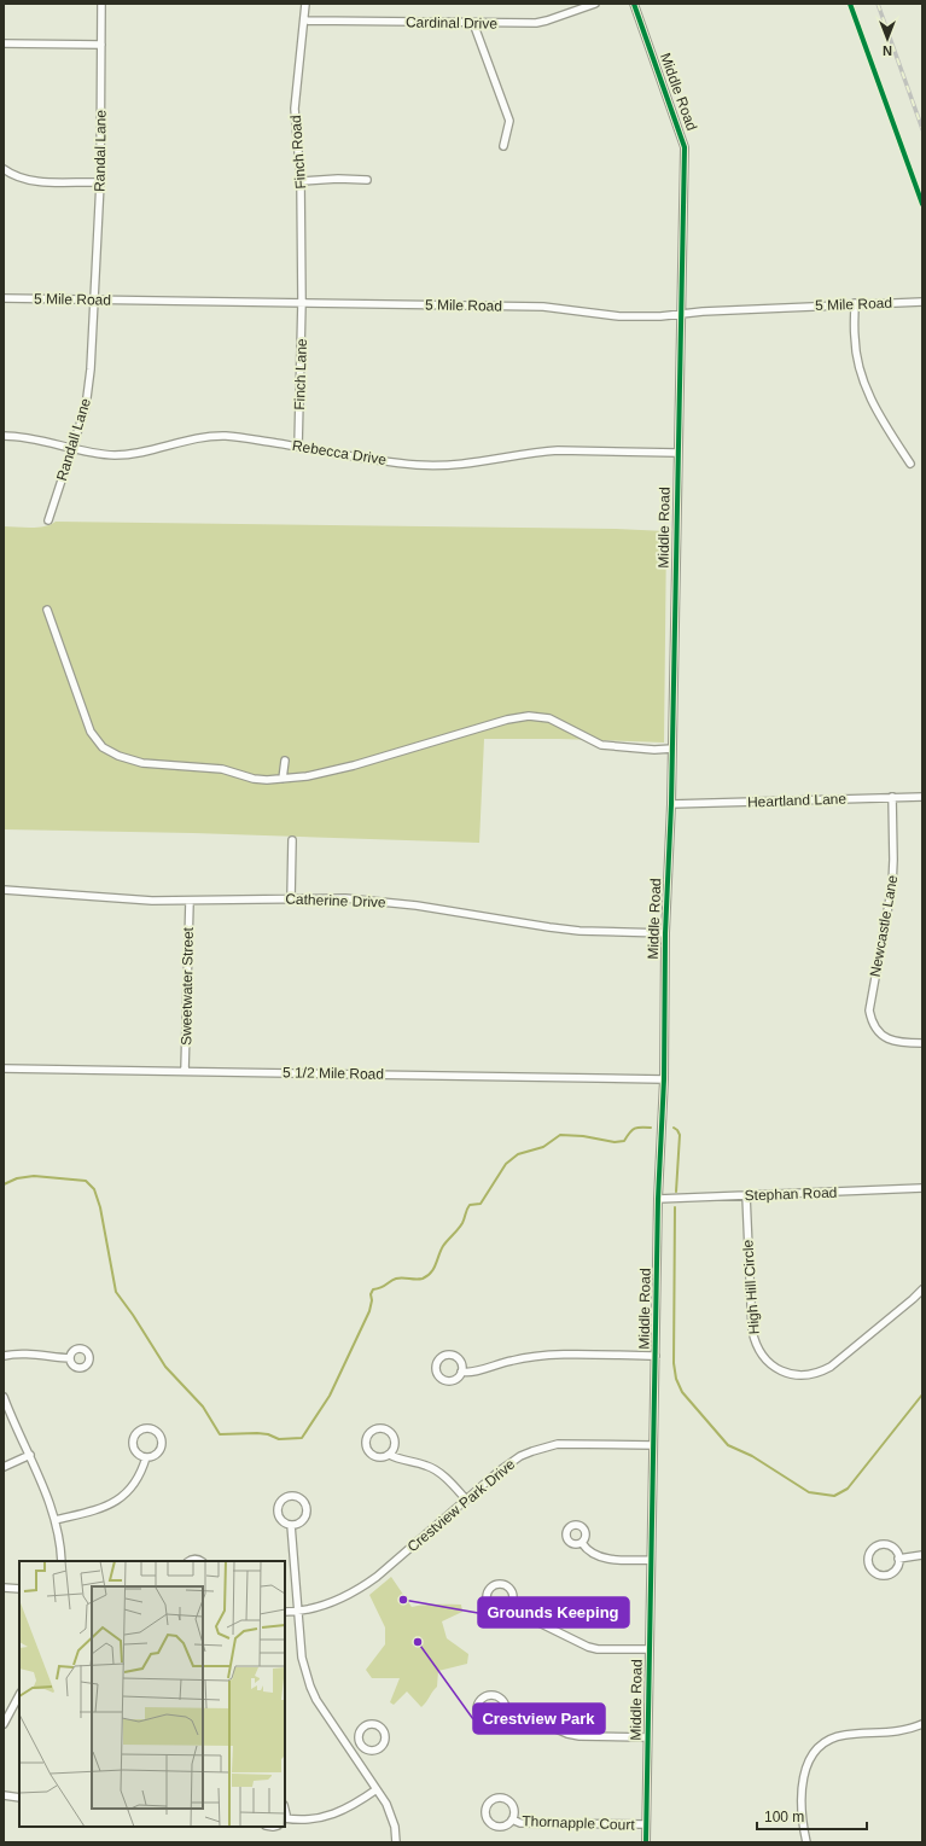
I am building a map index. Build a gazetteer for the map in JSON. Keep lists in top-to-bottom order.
{
  "streets": {
    "street": [
      "Cardinal Drive",
      "Middle Road",
      "Randal Lane",
      "Finch Road",
      "5 Mile Road",
      "Finch Lane",
      "Randall Lane",
      "Rebecca Drive",
      "Heartland Lane",
      "Catherine Drive",
      "Newcastle Lane",
      "Sweetwater Street",
      "5 1/2 Mile Road",
      "Stephan Road",
      "High Hill Circle",
      "Crestview Park Drive",
      "Thornapple Court"
    ]
  },
  "crossings": [
    ["Cardinal Drive", "Finch Road"],
    ["Middle Road", "5 Mile Road"],
    ["Middle Road", "Rebecca Drive"],
    ["Middle Road", "Heartland Lane"],
    ["Middle Road", "Catherine Drive"],
    ["Middle Road", "5 1/2 Mile Road"],
    ["Middle Road", "Stephan Road"],
    ["Middle Road", "Crestview Park Drive"],
    ["Middle Road", "Thornapple Court"],
    ["Randal Lane", "5 Mile Road"],
    ["Randal Lane", "Randall Lane"],
    ["Finch Road", "5 Mile Road"],
    ["Finch Road", "Finch Lane"],
    ["5 Mile Road", "Finch Lane"],
    ["5 Mile Road", "Randall Lane"],
    ["Finch Lane", "Rebecca Drive"],
    ["Randall Lane", "Rebecca Drive"],
    ["Heartland Lane", "Newcastle Lane"],
    ["Catherine Drive", "Sweetwater Street"],
    ["Sweetwater Street", "5 1/2 Mile Road"],
    ["Stephan Road", "High Hill Circle"]
  ],
  "places": ["Grounds Keeping", "Crestview Park"],
  "scale_bar": "100 m",
  "north": "bottom"
}
